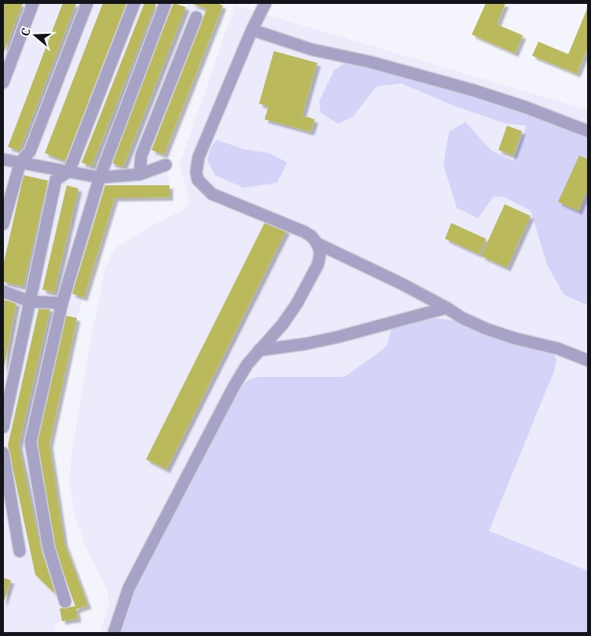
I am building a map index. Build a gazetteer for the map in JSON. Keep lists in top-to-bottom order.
{
  "north": "left"
}
